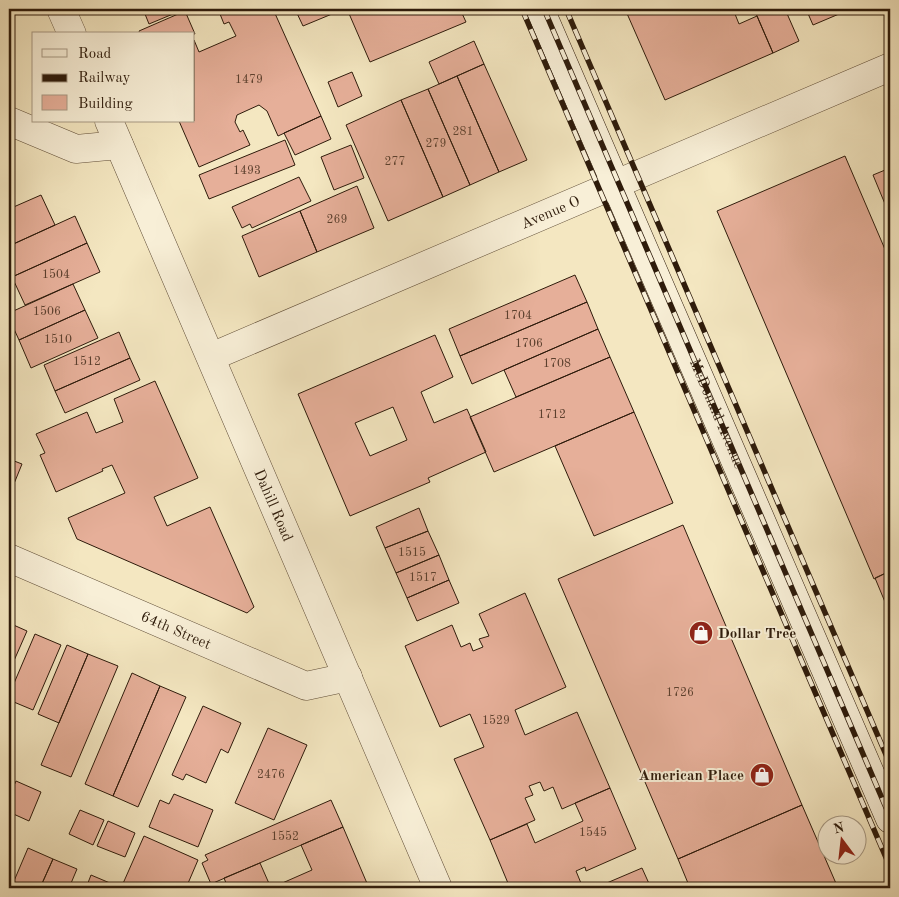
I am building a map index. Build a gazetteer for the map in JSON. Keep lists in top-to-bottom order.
{
  "streets": {
    "street": [
      "Avenue O",
      "McDonald Avenue",
      "Dahill Road",
      "64th Street"
    ]
  },
  "crossings": [
    ["Avenue O", "McDonald Avenue"],
    ["Avenue O", "Dahill Road"],
    ["Dahill Road", "64th Street"]
  ],
  "places": {
    "shop": ["Dollar Tree", "American Place"]
  },
  "house_numbers": [
    "1479",
    "281",
    "279",
    "277",
    "1493",
    "269",
    "1504",
    "1506",
    "1704",
    "1510",
    "1706",
    "1512",
    "1708",
    "1712",
    "1515",
    "1517",
    "1726",
    "1529",
    "2476",
    "1545",
    "1552"
  ],
  "legend": ["Road", "Railway", "Building"],
  "north": "top"
}
